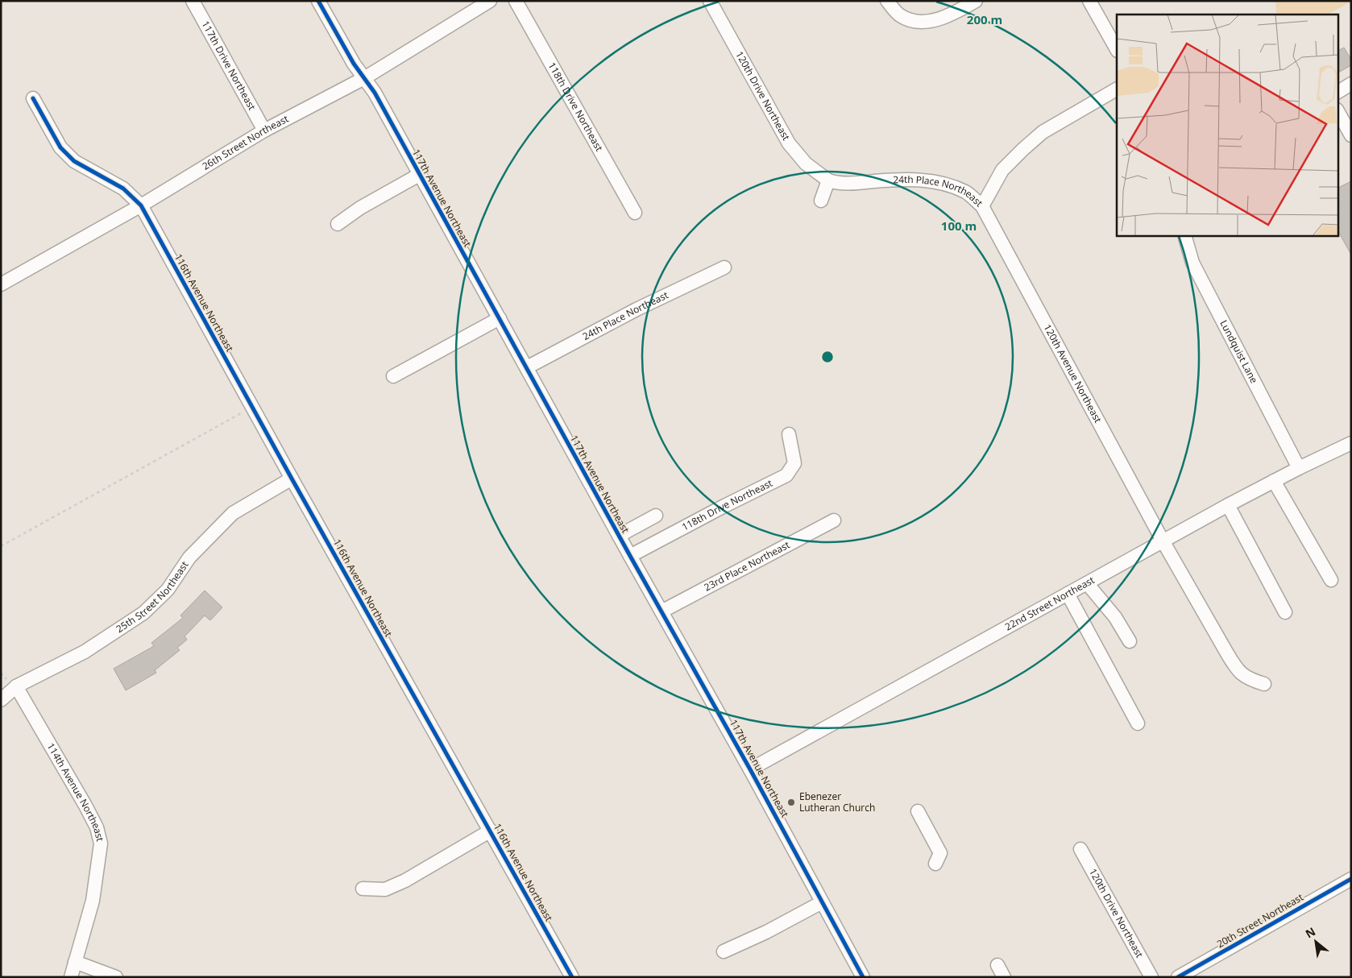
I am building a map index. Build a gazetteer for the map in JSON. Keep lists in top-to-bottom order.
{
  "streets": {
    "street": [
      "117th Drive Northeast",
      "120th Drive Northeast",
      "118th Drive Northeast",
      "26th Street Northeast",
      "24th Place Northeast",
      "117th Avenue Northeast",
      "116th Avenue Northeast",
      "Lundquist Lane",
      "120th Avenue Northeast",
      "23rd Place Northeast",
      "25th Street Northeast",
      "22nd Street Northeast",
      "114th Avenue Northeast",
      "20th Street Northeast"
    ]
  },
  "crossings": [
    ["117th Drive Northeast", "26th Street Northeast"],
    ["120th Drive Northeast", "24th Place Northeast"],
    ["118th Drive Northeast", "117th Avenue Northeast"],
    ["26th Street Northeast", "117th Avenue Northeast"],
    ["26th Street Northeast", "116th Avenue Northeast"],
    ["24th Place Northeast", "117th Avenue Northeast"],
    ["24th Place Northeast", "120th Avenue Northeast"],
    ["117th Avenue Northeast", "23rd Place Northeast"],
    ["117th Avenue Northeast", "22nd Street Northeast"],
    ["116th Avenue Northeast", "25th Street Northeast"],
    ["Lundquist Lane", "22nd Street Northeast"],
    ["120th Avenue Northeast", "22nd Street Northeast"],
    ["25th Street Northeast", "114th Avenue Northeast"]
  ],
  "places": ["Ebenezer Lutheran Church"],
  "north": "top left",
  "rings": ["200 m", "100 m"]
}
